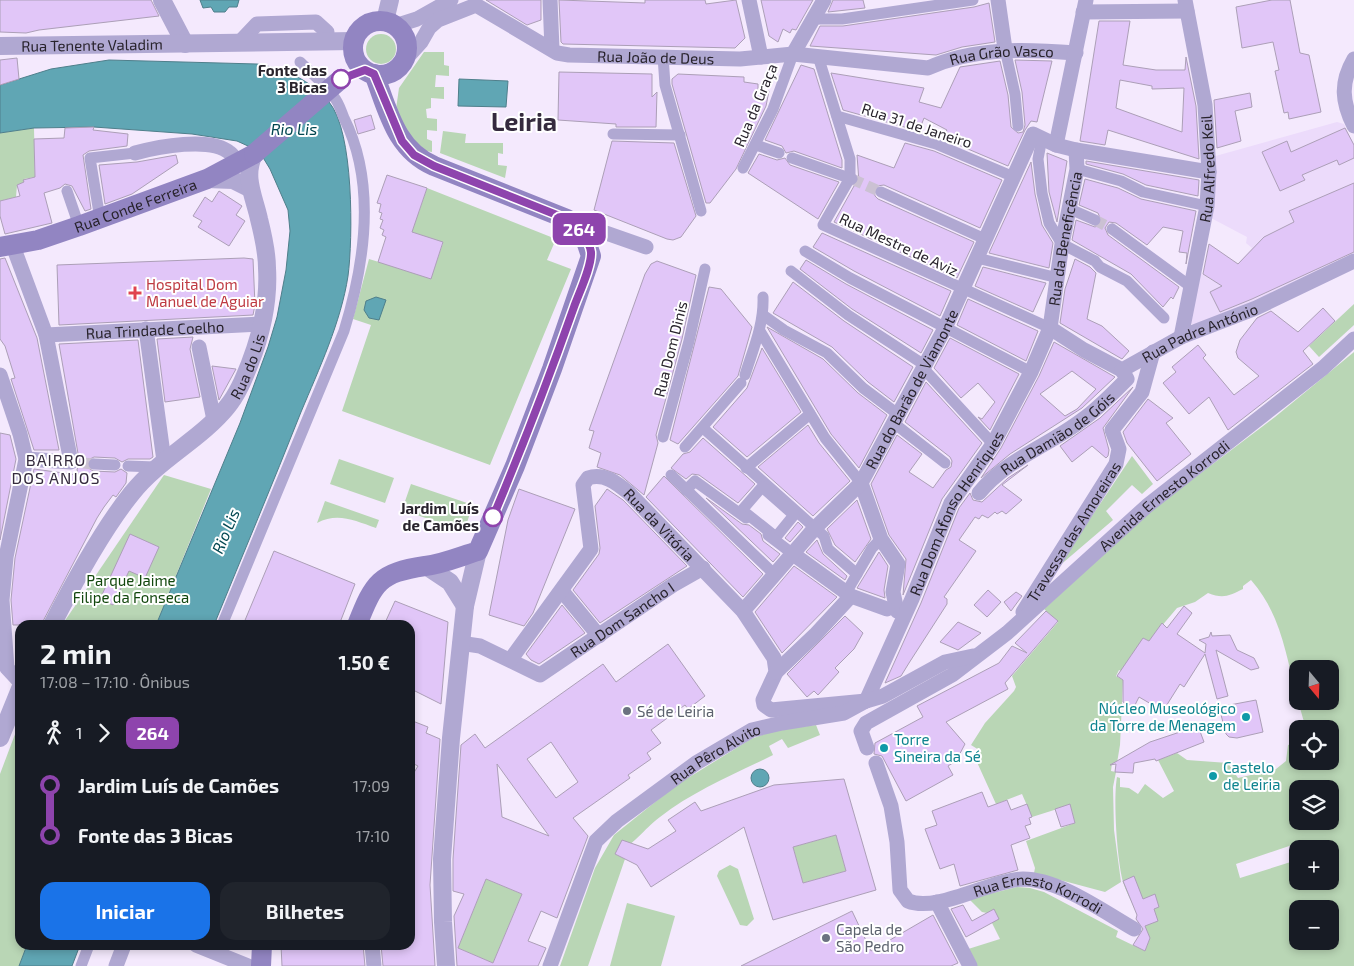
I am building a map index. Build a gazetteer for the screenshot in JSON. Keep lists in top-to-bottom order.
{
  "streets": {
    "main road": ["Rua Conde Ferreira"],
    "street": [
      "Rua Tenente Valadim",
      "Rua João de Deus",
      "Rua Grão Vasco",
      "Rua da Graça",
      "Rua 31 de Janeiro",
      "Rua Alfredo Keil",
      "Rua da Beneficência",
      "Rua Mestre de Aviz",
      "Rua Trindade Coelho",
      "Rua Padre António",
      "Rua Dom Dinis",
      "Rua do Lis",
      "Rua do Barão de Viamonte",
      "Rua Damião de Góis",
      "Avenida Ernesto Korrodi",
      "Rua Dom Afonso Henriques",
      "Rua da Vitória",
      "Travessa das Amoreiras",
      "Rua Dom Sancho I",
      "Rua Pêro Alvito",
      "Rua Ernesto Korrodi"
    ]
  },
  "crossings": [
    ["Rua Tenente Valadim", "Rua Conde Ferreira"],
    ["Rua João de Deus", "Rua Grão Vasco"],
    ["Rua João de Deus", "Rua da Graça"],
    ["Rua 31 de Janeiro", "Rua do Barão de Viamonte"],
    ["Rua Alfredo Keil", "Rua Padre António"],
    ["Rua Conde Ferreira", "Rua do Lis"],
    ["Rua da Beneficência", "Rua Mestre de Aviz"],
    ["Rua da Beneficência", "Rua Dom Afonso Henriques"],
    ["Rua Mestre de Aviz", "Rua do Barão de Viamonte"],
    ["Rua Mestre de Aviz", "Rua Dom Afonso Henriques"],
    ["Rua Trindade Coelho", "Rua do Lis"],
    ["Rua Padre António", "Rua Damião de Góis"],
    ["Rua Padre António", "Travessa das Amoreiras"],
    ["Rua do Barão de Viamonte", "Rua da Vitória"],
    ["Avenida Ernesto Korrodi", "Travessa das Amoreiras"],
    ["Avenida Ernesto Korrodi", "Rua Pêro Alvito"],
    ["Rua Dom Afonso Henriques", "Rua Pêro Alvito"],
    ["Rua da Vitória", "Rua Dom Sancho I"]
  ],
  "districts": ["Leiria", "BAIRRO DOS ANJOS"],
  "water": ["Rio Lis"],
  "parks": ["Parque Jaime Filipe da Fonseca"],
  "places": {
    "other": [
      "Fonte das 3 Bicas",
      "Jardim Luís de Camões",
      "Sé de Leiria",
      "Núcleo Museológico da Torre de Menagem",
      "Torre Sineira da Sé",
      "Castelo de Leiria",
      "Capela de São Pedro"
    ],
    "health": ["Hospital Dom Manuel de Aguiar"]
  },
  "lines": ["bus line 264"],
  "north": "bottom",
  "page": {
    "on_map": "264",
    "heading": ["2 min", "17:08 – 17:10 · Ônibus", "1.50 €"],
    "map_buttons": ["+", "−"],
    "legs": ["1", "264"],
    "list": [
      {
        "name": "Jardim Luís de Camões",
        "value": "17:09"
      },
      {
        "name": "Fonte das 3 Bicas",
        "value": "17:10"
      }
    ],
    "buttons": ["Iniciar", "Bilhetes"]
  }
}
